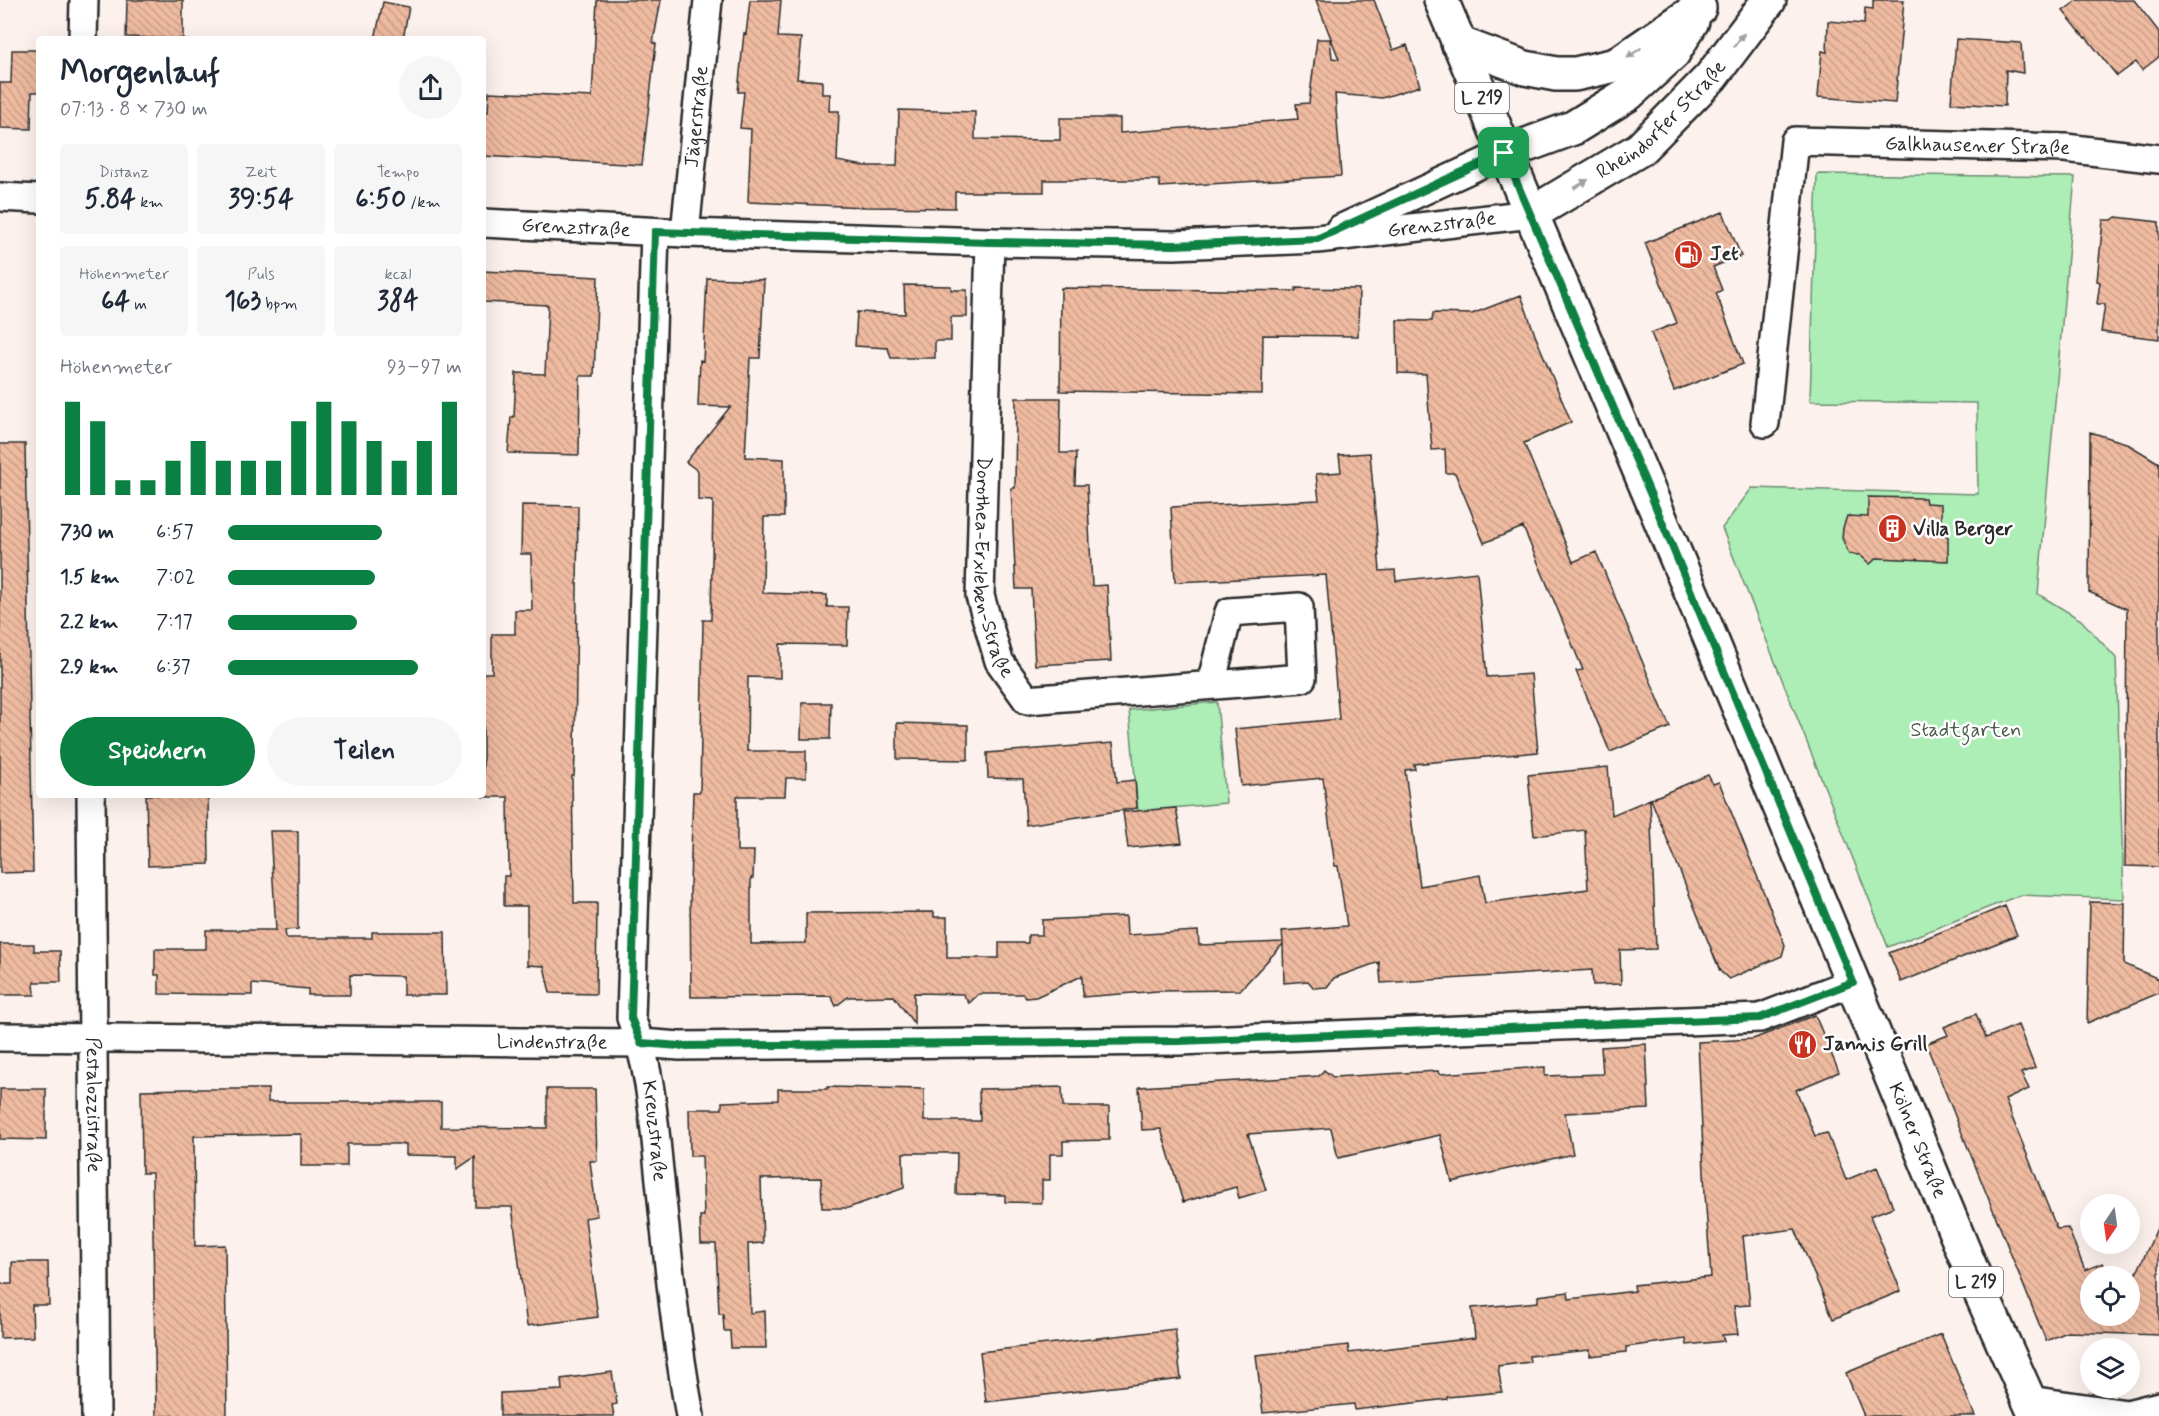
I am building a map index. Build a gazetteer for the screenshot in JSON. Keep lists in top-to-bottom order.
{
  "streets": {
    "main road": ["L 219", "Rheindorfer Straße", "Kölner Straße"],
    "street": [
      "Jägerstraße",
      "Galkhausener Straße",
      "Grenzstraße",
      "Dorothea-Erxleben-Straße",
      "Lindenstraße",
      "Pestalozzistraße",
      "Kreuzstraße"
    ]
  },
  "crossings": [
    ["Jägerstraße", "Grenzstraße"],
    ["Rheindorfer Straße", "Grenzstraße"],
    ["Rheindorfer Straße", "Kölner Straße"],
    ["Grenzstraße", "Dorothea-Erxleben-Straße"],
    ["Grenzstraße", "Kreuzstraße"],
    ["Grenzstraße", "Kölner Straße"],
    ["Lindenstraße", "Pestalozzistraße"],
    ["Lindenstraße", "Kreuzstraße"],
    ["Lindenstraße", "Kölner Straße"]
  ],
  "parks": ["Stadtgarten"],
  "places": {
    "fuel station": ["Jet"],
    "building": ["Villa Berger"],
    "restaurant": ["Jannis Grill"]
  },
  "north": "bottom",
  "page": {
    "heading": ["Morgenlauf", "07:13 · 8 × 730 m"],
    "stats": [
      ["Distanz", "5.84 km"],
      ["Zeit", "39:54"],
      ["Tempo", "6:50 /km"],
      ["Höhenmeter", "64 m"],
      ["Puls", "163 bpm"],
      ["kcal", "384"]
    ],
    "chart": ["Höhenmeter", "93–97 m"],
    "list": [
      {
        "name": "730 m",
        "note": "6:57"
      },
      {
        "name": "1.5 km",
        "note": "7:02"
      },
      {
        "name": "2.2 km",
        "note": "7:17"
      },
      {
        "name": "2.9 km",
        "note": "6:37"
      }
    ],
    "buttons": ["Speichern", "Teilen"]
  }
}
